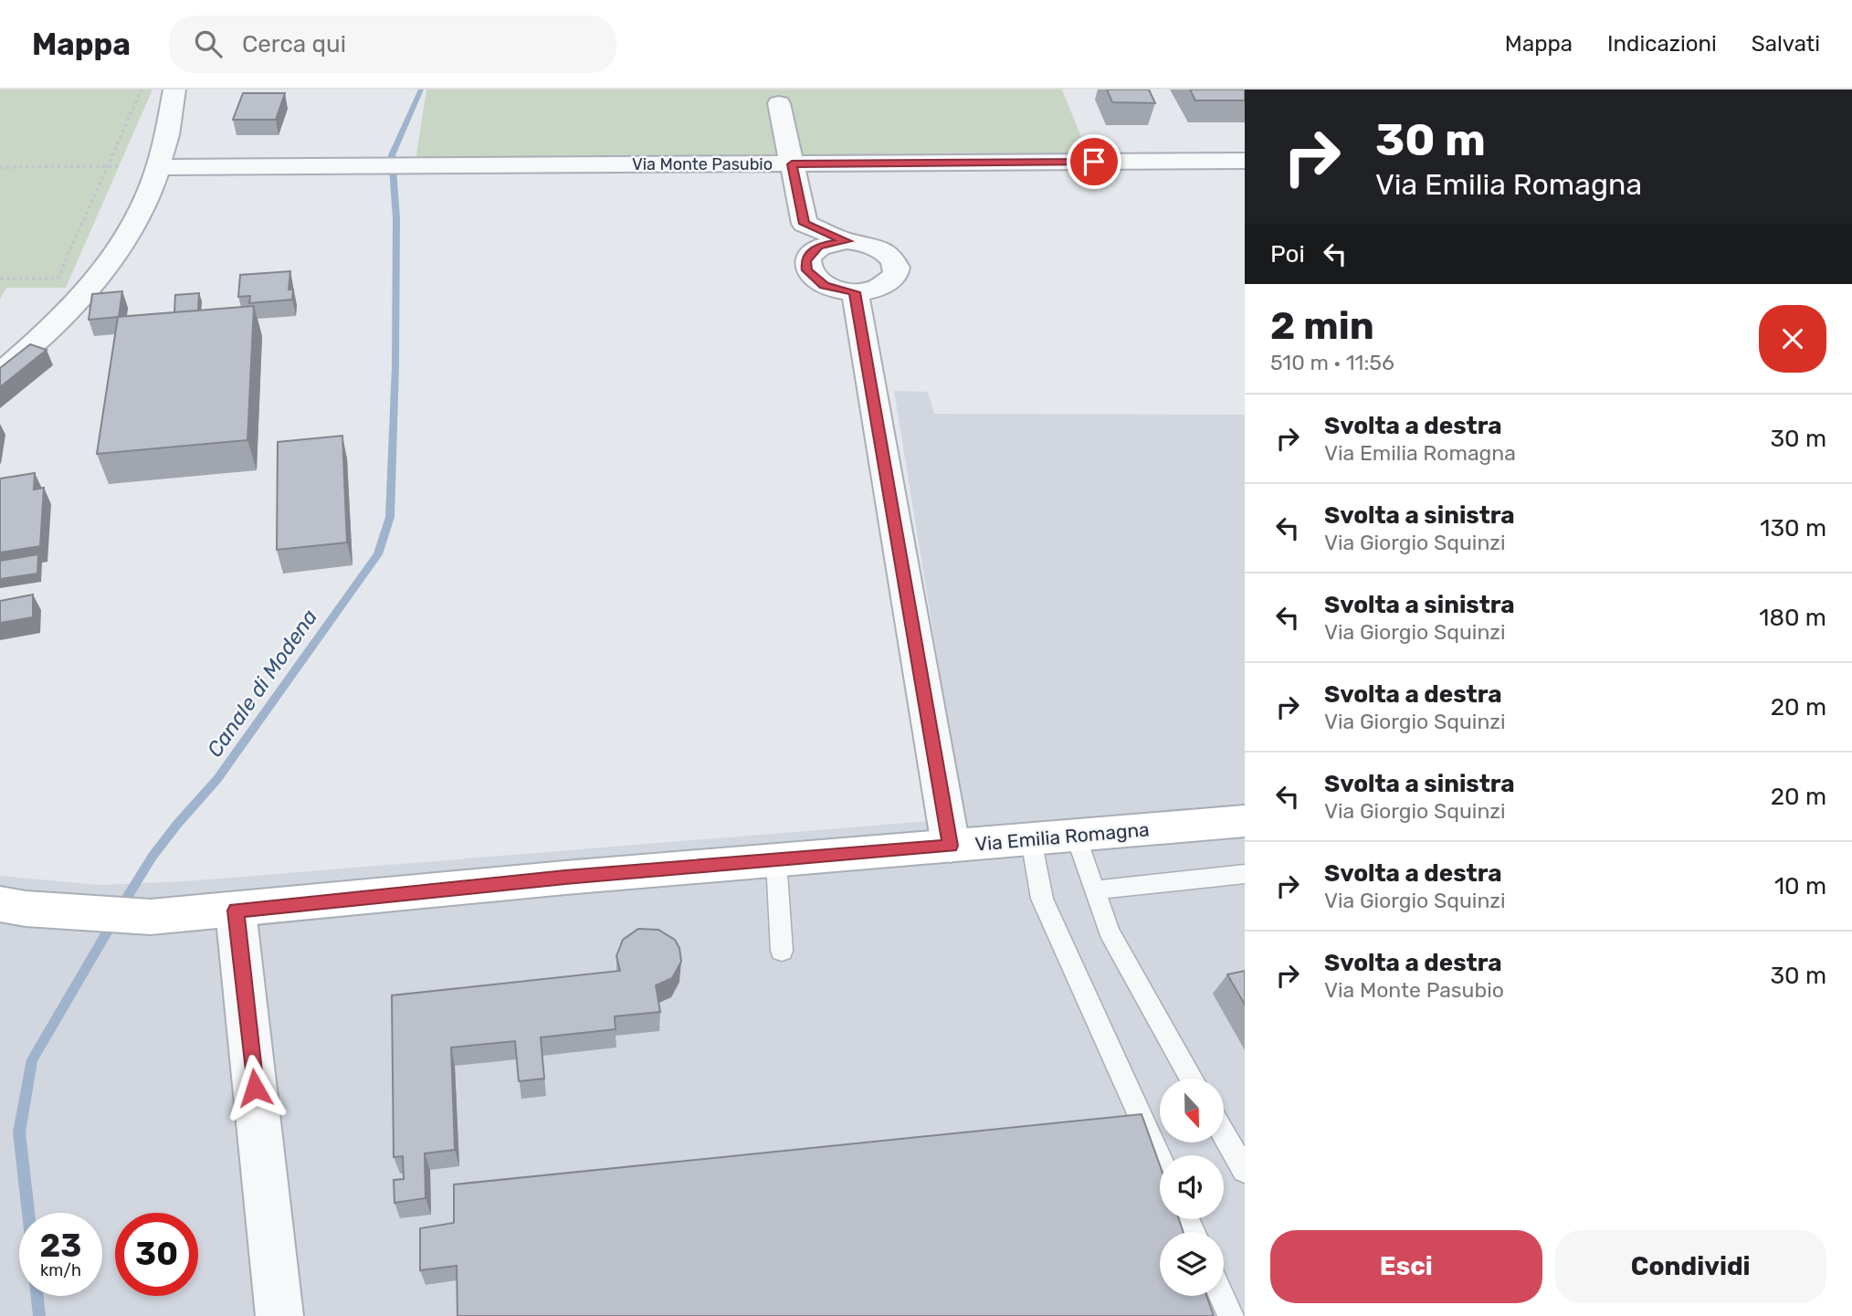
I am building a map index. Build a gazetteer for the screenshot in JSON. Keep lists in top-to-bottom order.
{
  "streets": {
    "street": ["Via Monte Pasubio", "Via Emilia Romagna"]
  },
  "water": ["Canale di Modena"],
  "north": "bottom",
  "page": {
    "header": "Mappa",
    "search": "Cerca qui",
    "nav": ["Mappa", "Indicazioni", "Salvati"],
    "turn": ["30 m", "Via Emilia Romagna"],
    "then": "Poi",
    "heading": ["2 min", "510 m · 11:56"],
    "list": [
      {
        "name": "Svolta a destra",
        "note": "Via Emilia Romagna",
        "value": "30 m"
      },
      {
        "name": "Svolta a sinistra",
        "note": "Via Giorgio Squinzi",
        "value": "130 m"
      },
      {
        "name": "Svolta a sinistra",
        "note": "Via Giorgio Squinzi",
        "value": "180 m"
      },
      {
        "name": "Svolta a destra",
        "note": "Via Giorgio Squinzi",
        "value": "20 m"
      },
      {
        "name": "Svolta a sinistra",
        "note": "Via Giorgio Squinzi",
        "value": "20 m"
      },
      {
        "name": "Svolta a destra",
        "note": "Via Giorgio Squinzi",
        "value": "10 m"
      },
      {
        "name": "Svolta a destra",
        "note": "Via Monte Pasubio",
        "value": "30 m"
      }
    ],
    "speed": "23 km/h",
    "limit": "30",
    "buttons": ["Esci", "Condividi"]
  }
}
